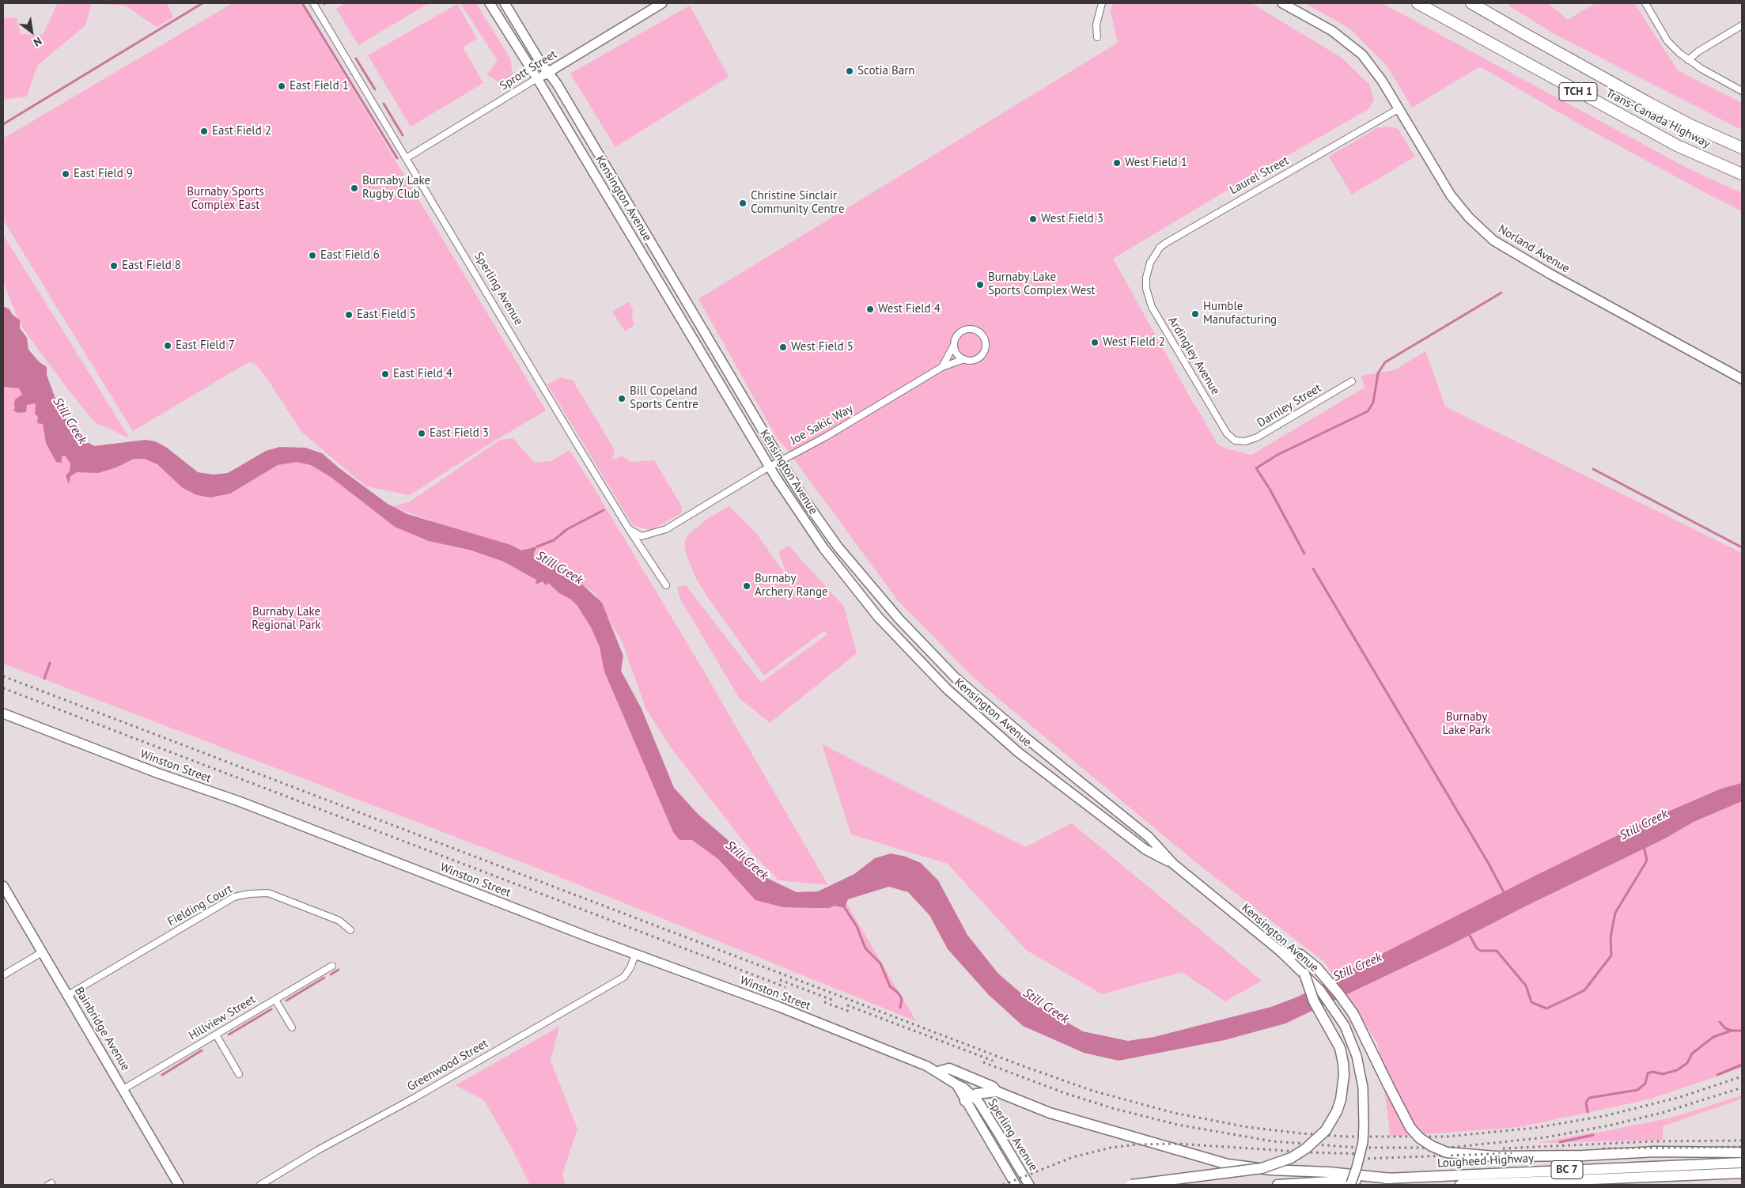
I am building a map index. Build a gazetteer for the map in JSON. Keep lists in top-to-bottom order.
{
  "streets": {
    "highway": ["TCH 1", "Trans-Canada Highway"],
    "main road": [
      "Sprott Street",
      "Kensington Avenue",
      "Norland Avenue",
      "Sperling Avenue",
      "Winston Street",
      "Bainbridge Avenue",
      "Lougheed Highway",
      "BC 7"
    ],
    "street": [
      "Laurel Street",
      "Ardingley Avenue",
      "Darnley Street",
      "Joe Sakic Way",
      "Fielding Court",
      "Hillview Street",
      "Greenwood Street"
    ]
  },
  "crossings": [
    ["Sprott Street", "Kensington Avenue"],
    ["Sprott Street", "Sperling Avenue"],
    ["Laurel Street", "Norland Avenue"],
    ["Laurel Street", "Ardingley Avenue"],
    ["Kensington Avenue", "Joe Sakic Way"],
    ["Sperling Avenue", "Joe Sakic Way"],
    ["Sperling Avenue", "Winston Street"],
    ["Ardingley Avenue", "Darnley Street"],
    ["Winston Street", "Greenwood Street"],
    ["Fielding Court", "Bainbridge Avenue"],
    ["Hillview Street", "Bainbridge Avenue"]
  ],
  "water": ["Still Creek"],
  "parks": ["Burnaby Sports Complex East", "Burnaby Lake Regional Park", "Burnaby Lake Park"],
  "places": [
    "Scotia Barn",
    "East Field 1",
    "East Field 2",
    "West Field 1",
    "East Field 9",
    "Burnaby Lake Rugby Club",
    "Christine Sinclair Community Centre",
    "West Field 3",
    "East Field 6",
    "East Field 8",
    "Burnaby Lake Sports Complex West",
    "West Field 4",
    "Humble Manufacturing",
    "East Field 5",
    "West Field 2",
    "East Field 7",
    "West Field 5",
    "East Field 4",
    "Bill Copeland Sports Centre",
    "East Field 3",
    "Burnaby Archery Range"
  ],
  "north": "bottom right"
}
